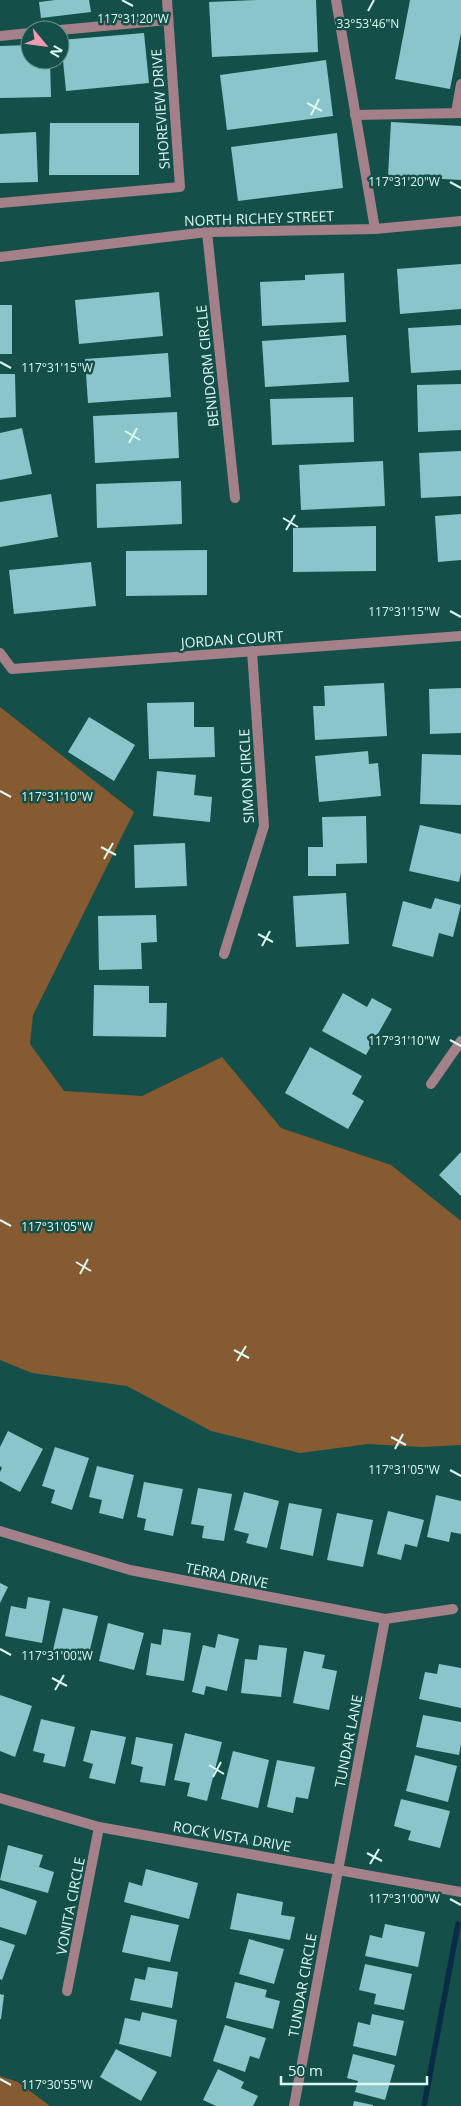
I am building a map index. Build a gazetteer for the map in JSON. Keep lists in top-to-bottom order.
{
  "streets": {
    "street": [
      "SHOREVIEW DRIVE",
      "NORTH RICHEY STREET",
      "BENIDORM CIRCLE",
      "JORDAN COURT",
      "SIMON CIRCLE",
      "TERRA DRIVE",
      "TUNDAR LANE",
      "ROCK VISTA DRIVE",
      "VONITA CIRCLE",
      "TUNDAR CIRCLE"
    ]
  },
  "crossings": [
    ["NORTH RICHEY STREET", "BENIDORM CIRCLE"],
    ["JORDAN COURT", "SIMON CIRCLE"],
    ["TERRA DRIVE", "TUNDAR LANE"],
    ["TUNDAR LANE", "ROCK VISTA DRIVE"],
    ["TUNDAR LANE", "TUNDAR CIRCLE"],
    ["ROCK VISTA DRIVE", "VONITA CIRCLE"],
    ["ROCK VISTA DRIVE", "TUNDAR CIRCLE"]
  ],
  "scale_bar": "50 m",
  "north": "bottom right",
  "coordinates": [
    "117°31'20\"W",
    "33°53'46\"N",
    "117°31'15\"W",
    "117°31'10\"W",
    "117°31'05\"W",
    "117°31'00\"W",
    "117°30'55\"W"
  ]
}
